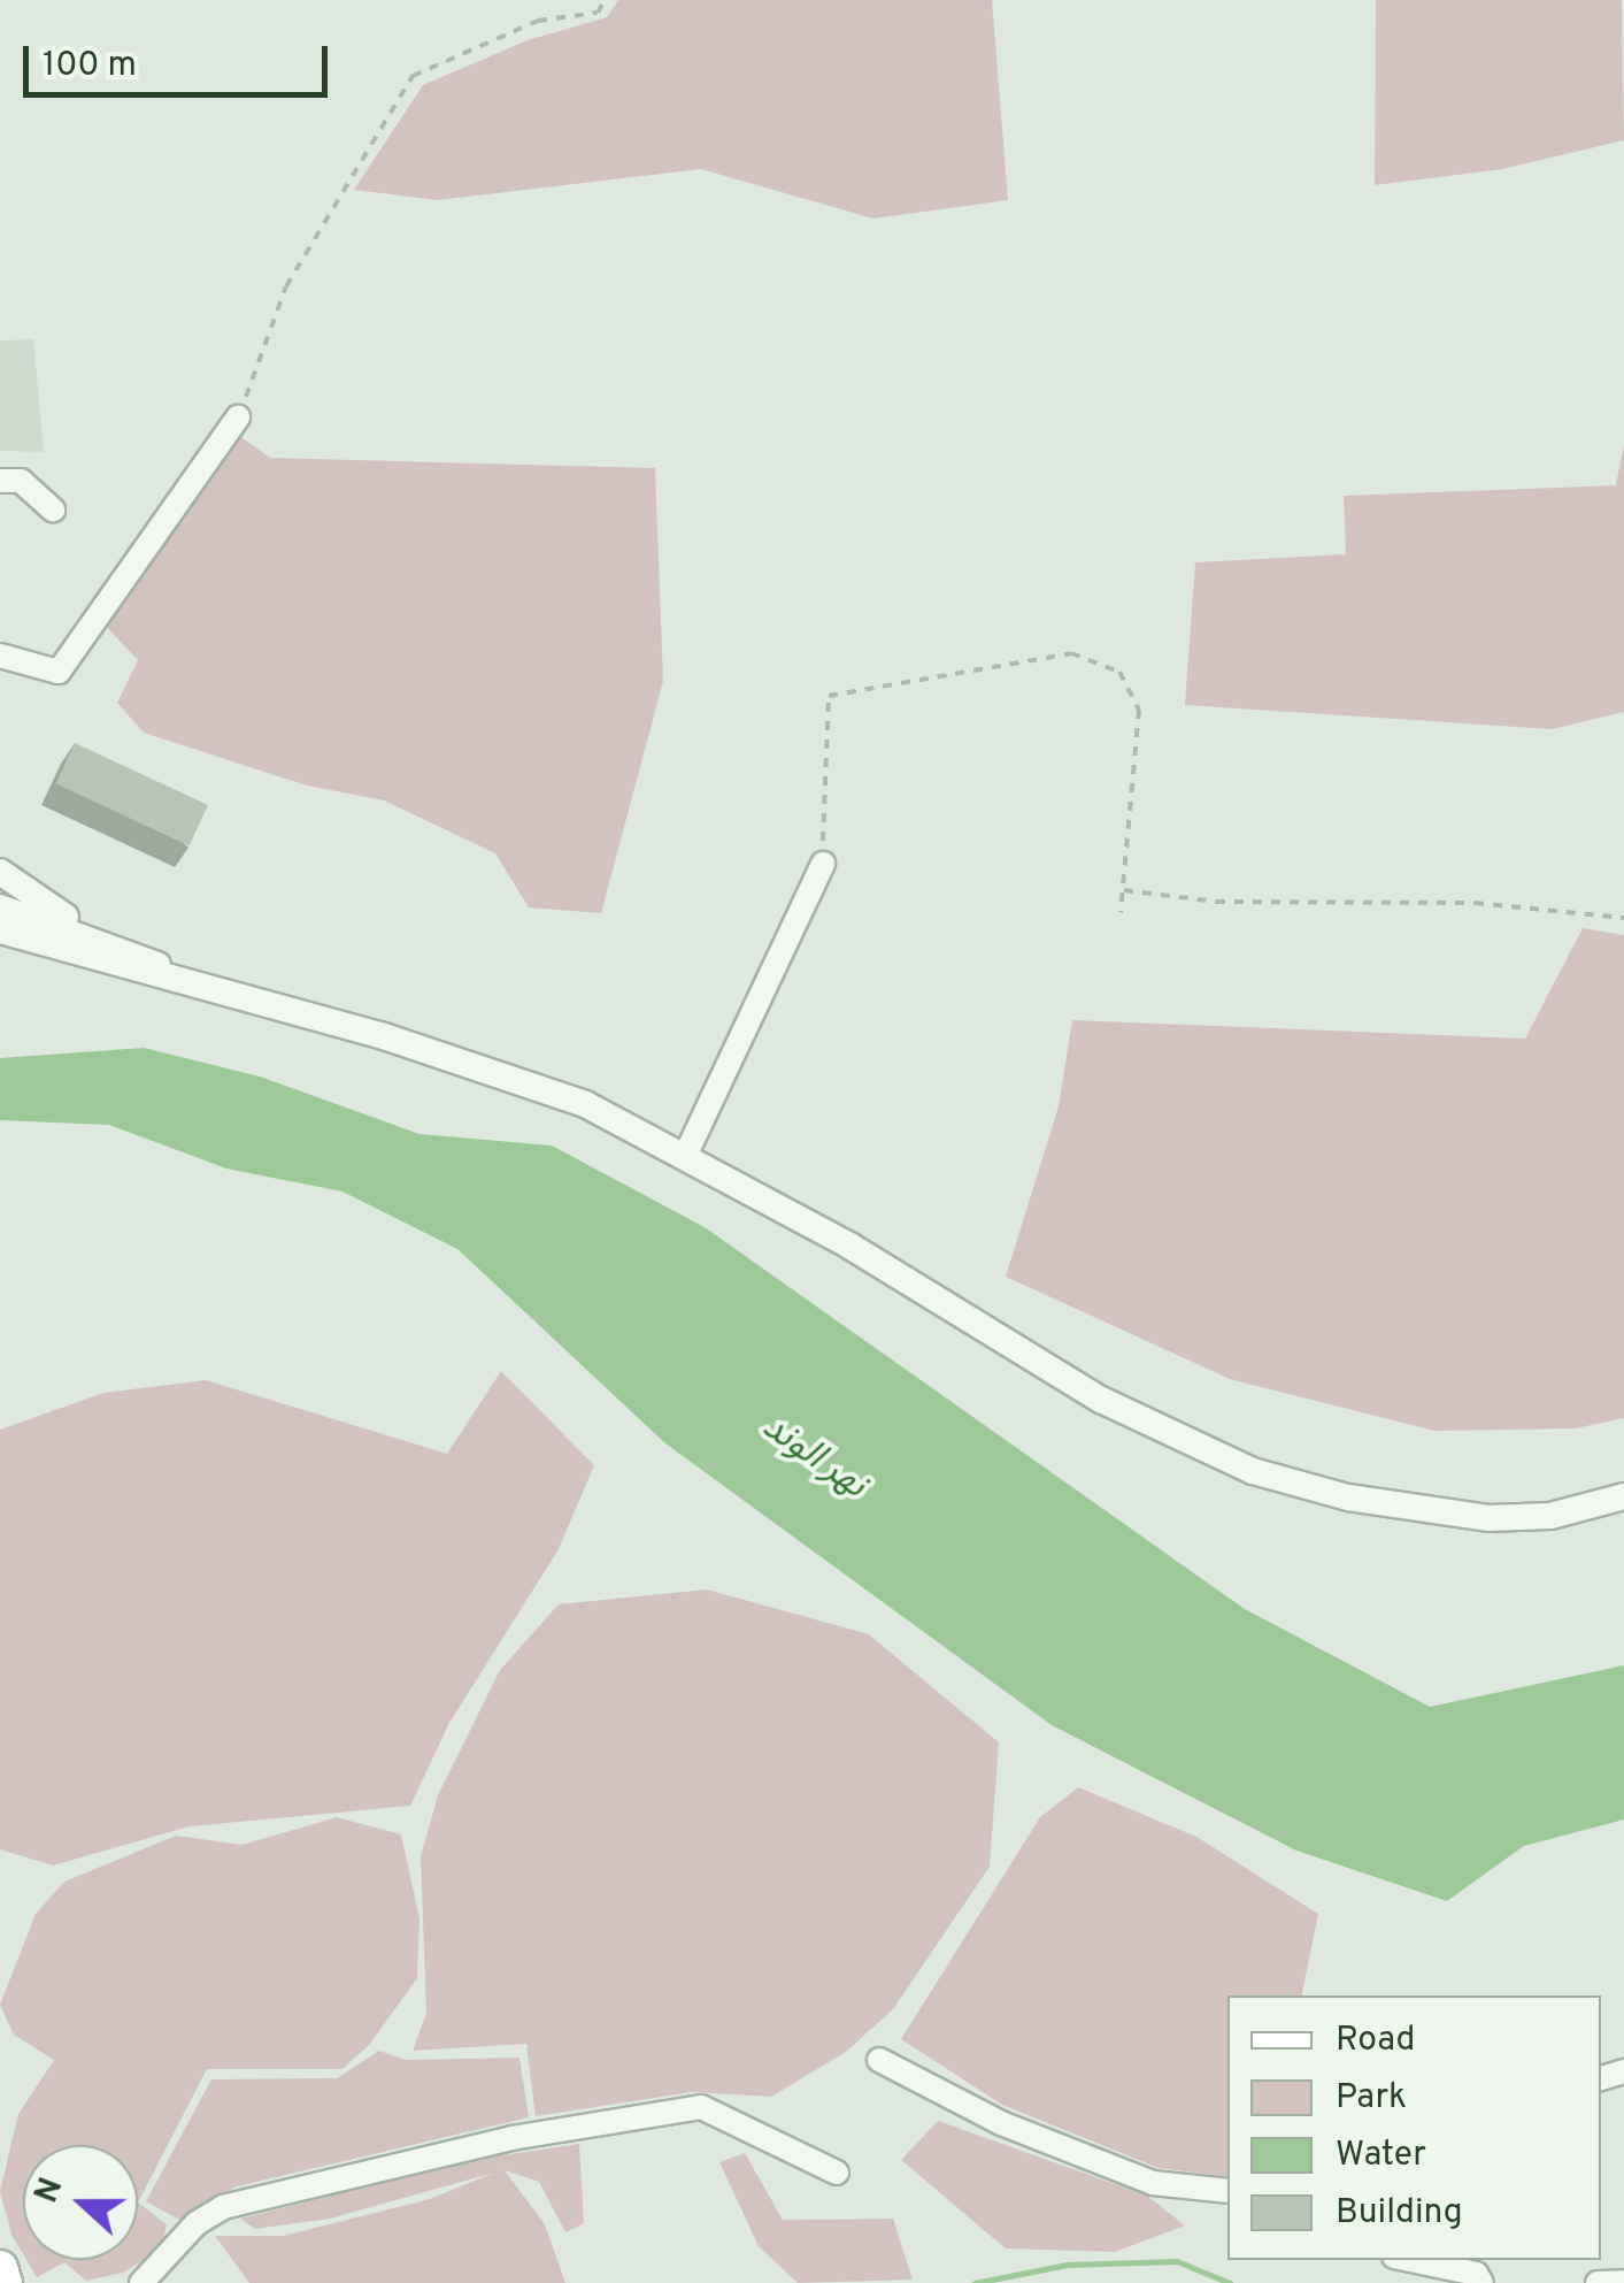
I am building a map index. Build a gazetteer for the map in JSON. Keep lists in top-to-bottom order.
{
  "water": ["نهر الوند"],
  "legend": [
    "Road",
    "Park",
    "Water",
    "Building"
  ],
  "scale_bar": "100 m",
  "north": "left"
}
